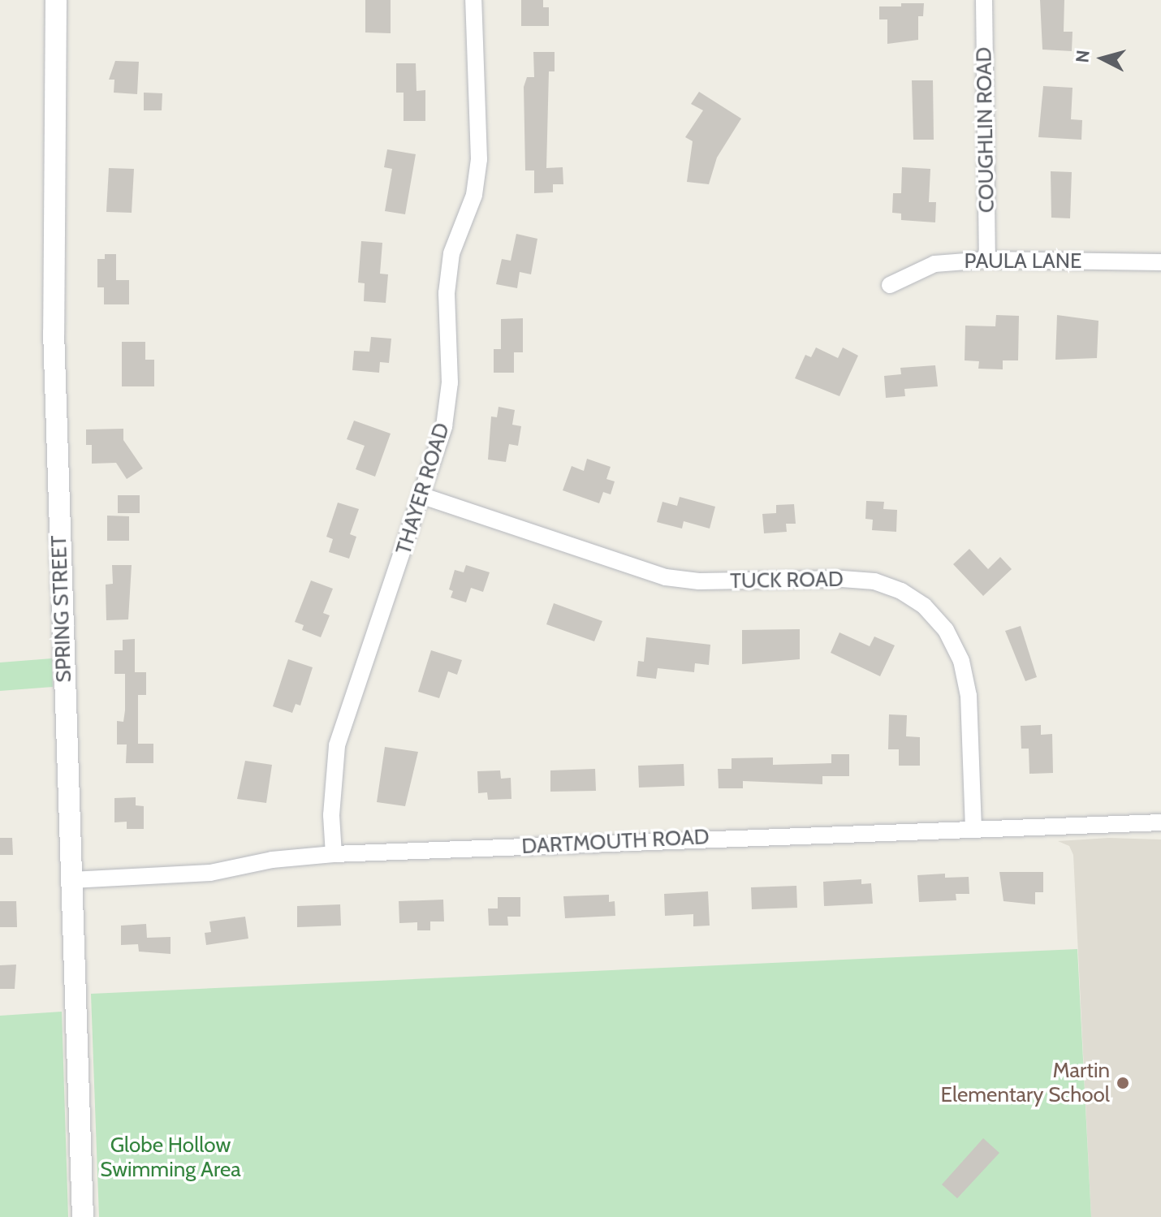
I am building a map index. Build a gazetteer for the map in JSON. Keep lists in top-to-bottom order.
{
  "streets": {
    "street": [
      "COUGHLIN ROAD",
      "PAULA LANE",
      "THAYER ROAD",
      "TUCK ROAD",
      "SPRING STREET",
      "DARTMOUTH ROAD"
    ]
  },
  "crossings": [
    ["COUGHLIN ROAD", "PAULA LANE"],
    ["THAYER ROAD", "TUCK ROAD"],
    ["THAYER ROAD", "DARTMOUTH ROAD"],
    ["TUCK ROAD", "DARTMOUTH ROAD"],
    ["SPRING STREET", "DARTMOUTH ROAD"]
  ],
  "parks": ["Globe Hollow Swimming Area"],
  "places": ["Martin Elementary School"],
  "north": "left"
}
